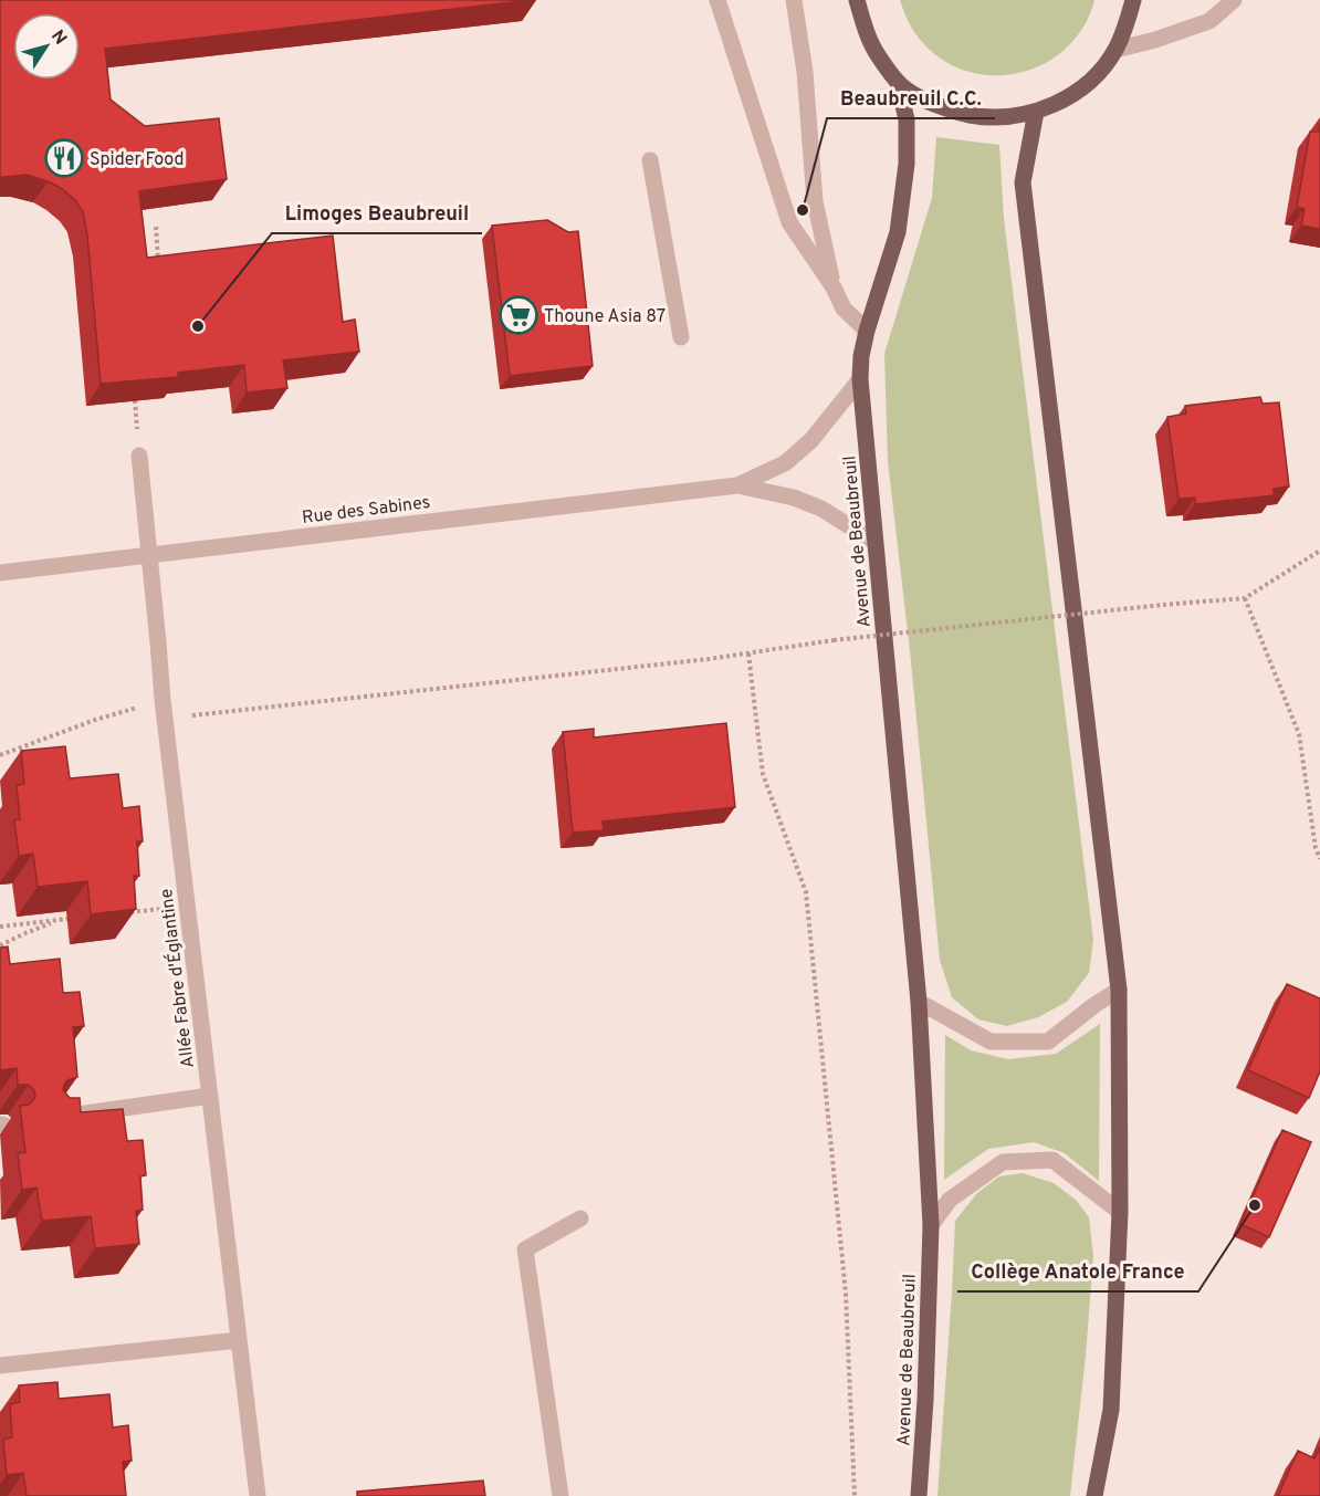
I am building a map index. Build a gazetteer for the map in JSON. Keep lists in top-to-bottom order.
{
  "streets": {
    "main road": ["Avenue de Beaubreuil"],
    "street": ["Rue des Sabines", "Allée Fabre d'Églantine"]
  },
  "crossings": [
    ["Rue des Sabines", "Avenue de Beaubreuil"]
  ],
  "places": {
    "restaurant": ["Spider Food"],
    "other": ["Beaubreuil C.C.", "Limoges Beaubreuil", "Collège Anatole France"],
    "supermarket": ["Thoune Asia 87"]
  },
  "north": "top right"
}
